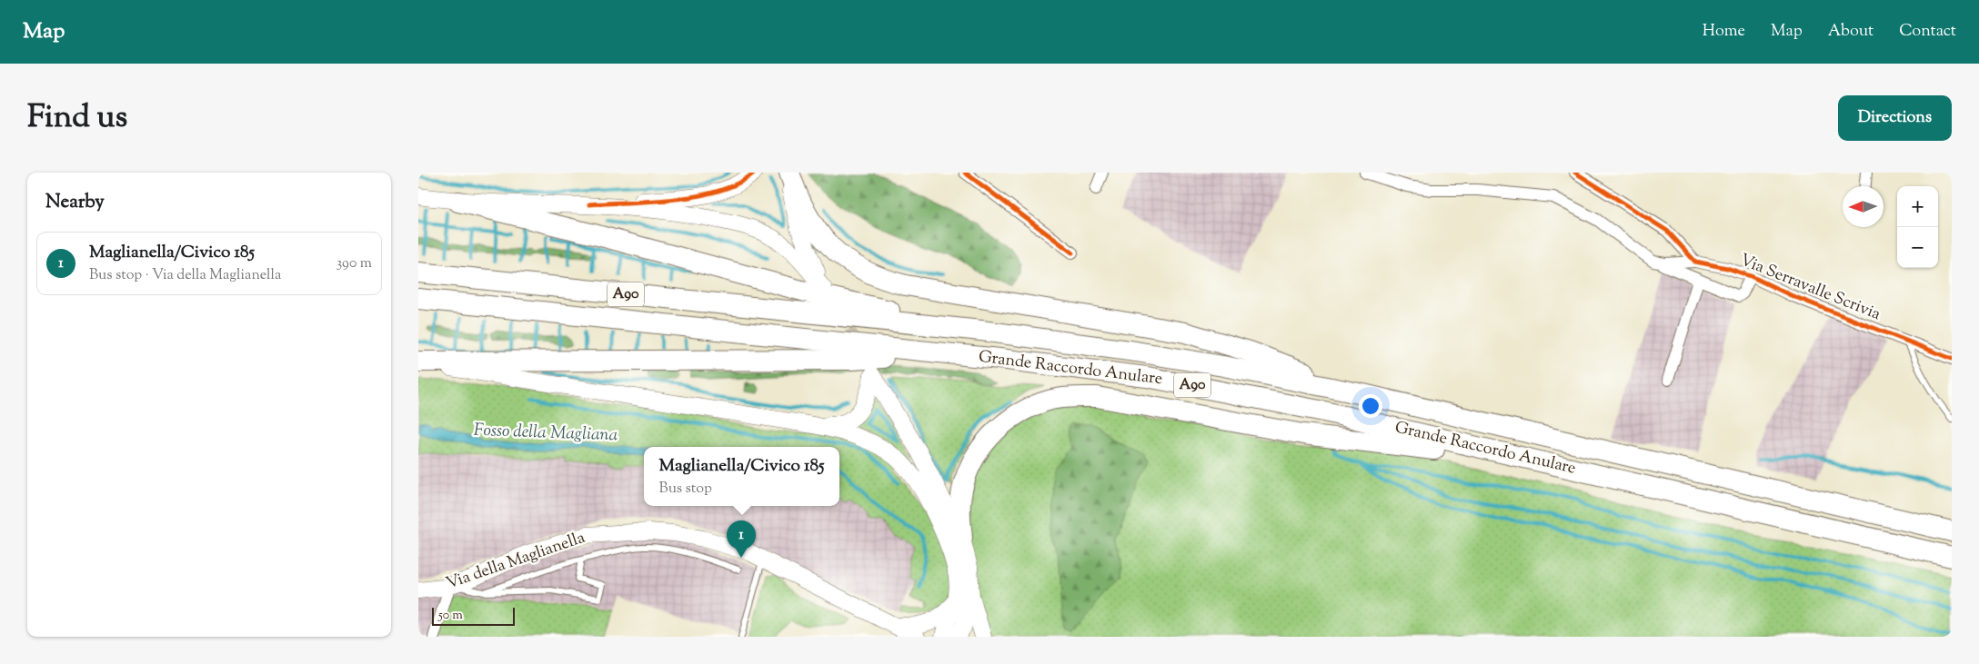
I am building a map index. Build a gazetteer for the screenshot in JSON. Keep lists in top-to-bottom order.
{
  "streets": {
    "highway": ["A90", "Grande Raccordo Anulare"],
    "main road": ["Via della Maglianella"],
    "street": ["Via Serravalle Scrivia"]
  },
  "water": ["Fosso della Magliana"],
  "scale_bar": "50 m",
  "north": "left",
  "page": {
    "header": "Map",
    "nav": [
      "Home",
      "Map",
      "About",
      "Contact"
    ],
    "title": "Find us",
    "buttons": "Directions",
    "heading": "Nearby",
    "map_buttons": ["+", "−"],
    "list": [
      {
        "mark": "1",
        "name": "Maglianella/Civico 185",
        "note": "Bus stop · Via della Maglianella",
        "value": "390 m"
      }
    ],
    "popup": ["Maglianella/Civico 185", "Bus stop"],
    "pins": "1",
    "scale": "50 m"
  }
}
